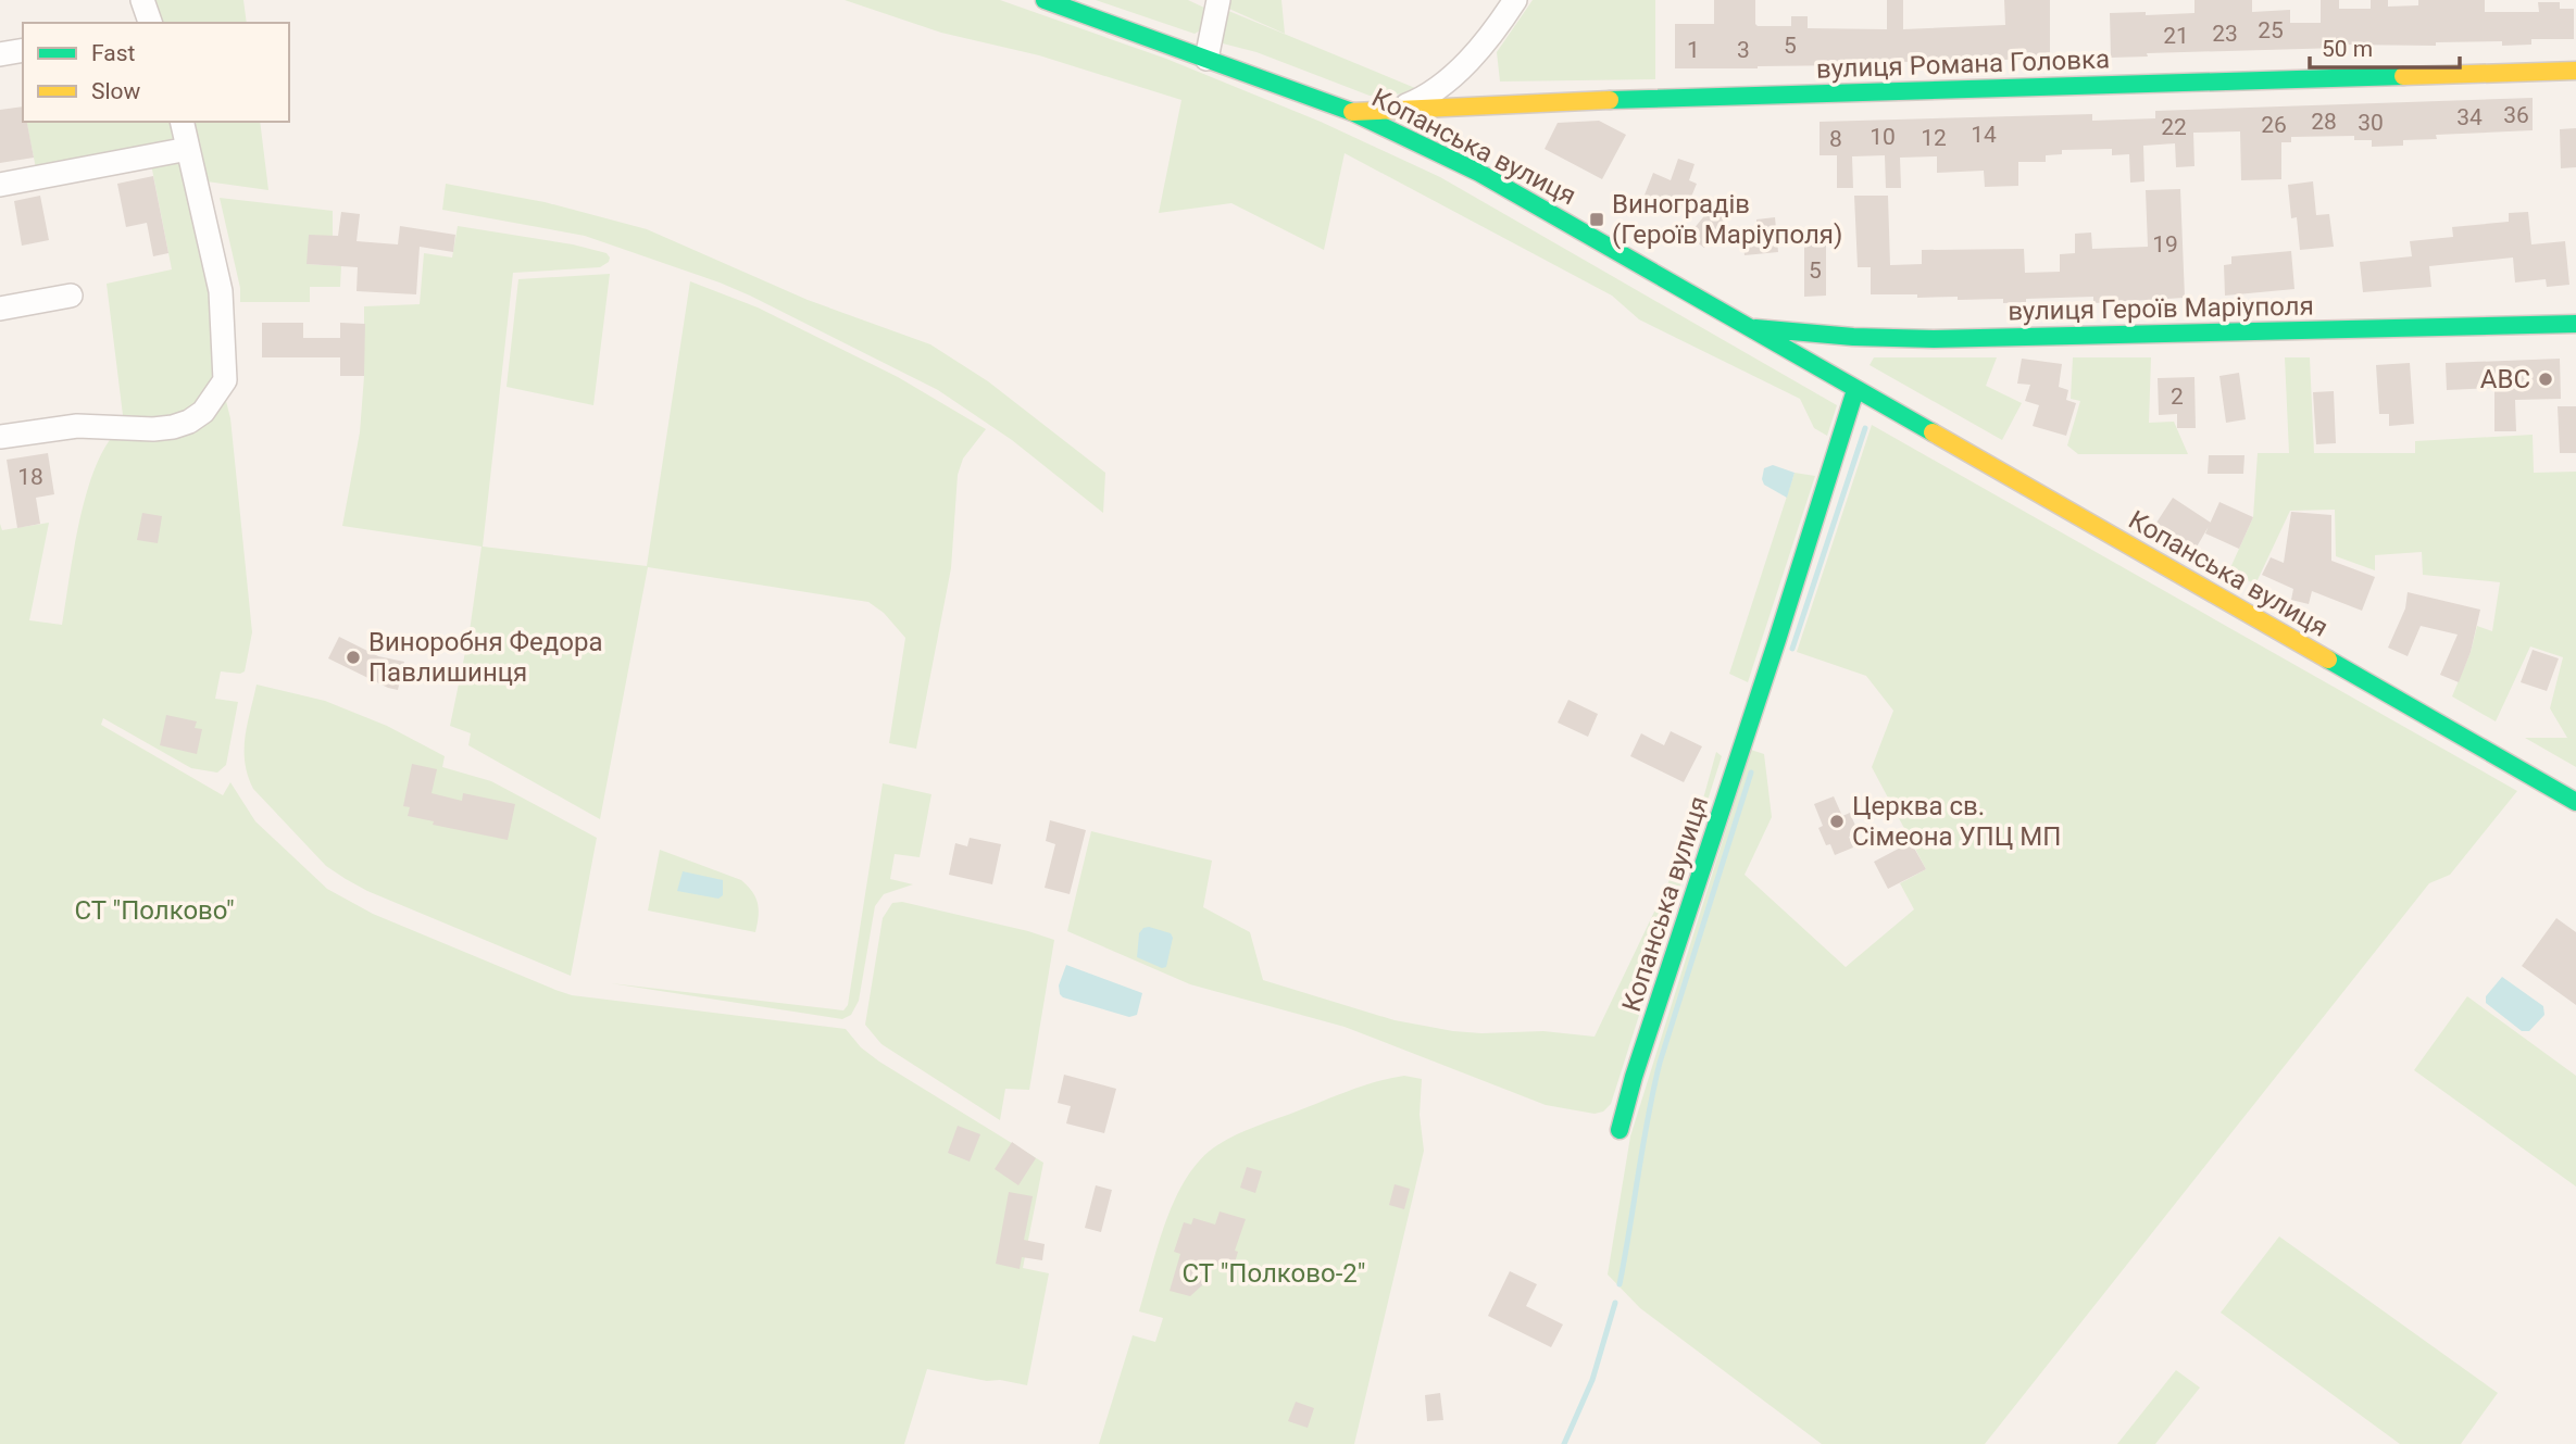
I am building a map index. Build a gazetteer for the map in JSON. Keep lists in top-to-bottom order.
{
  "streets": {
    "main road": ["вулиця Романа Головка", "Копанська вулиця", "вулиця Героїв Маріуполя"]
  },
  "crossings": [
    ["вулиця Романа Головка", "Копанська вулиця"],
    ["Копанська вулиця", "вулиця Героїв Маріуполя"]
  ],
  "parks": ["СТ \"Полково\"", "СТ \"Полково-2\""],
  "places": {
    "transit": ["Виноградів (Героїв Маріуполя)"],
    "other": ["ABC", "Виноробня Федора Павлишинця", "Церква св. Сімеона УПЦ МП"]
  },
  "house_numbers": [
    "25",
    "23",
    "21",
    "5",
    "1",
    "3",
    "36",
    "34",
    "28",
    "30",
    "26",
    "22",
    "14",
    "10",
    "12",
    "8",
    "19",
    "5",
    "2",
    "18"
  ],
  "legend": ["Fast", "Slow"],
  "scale_bar": "50 m"
}
